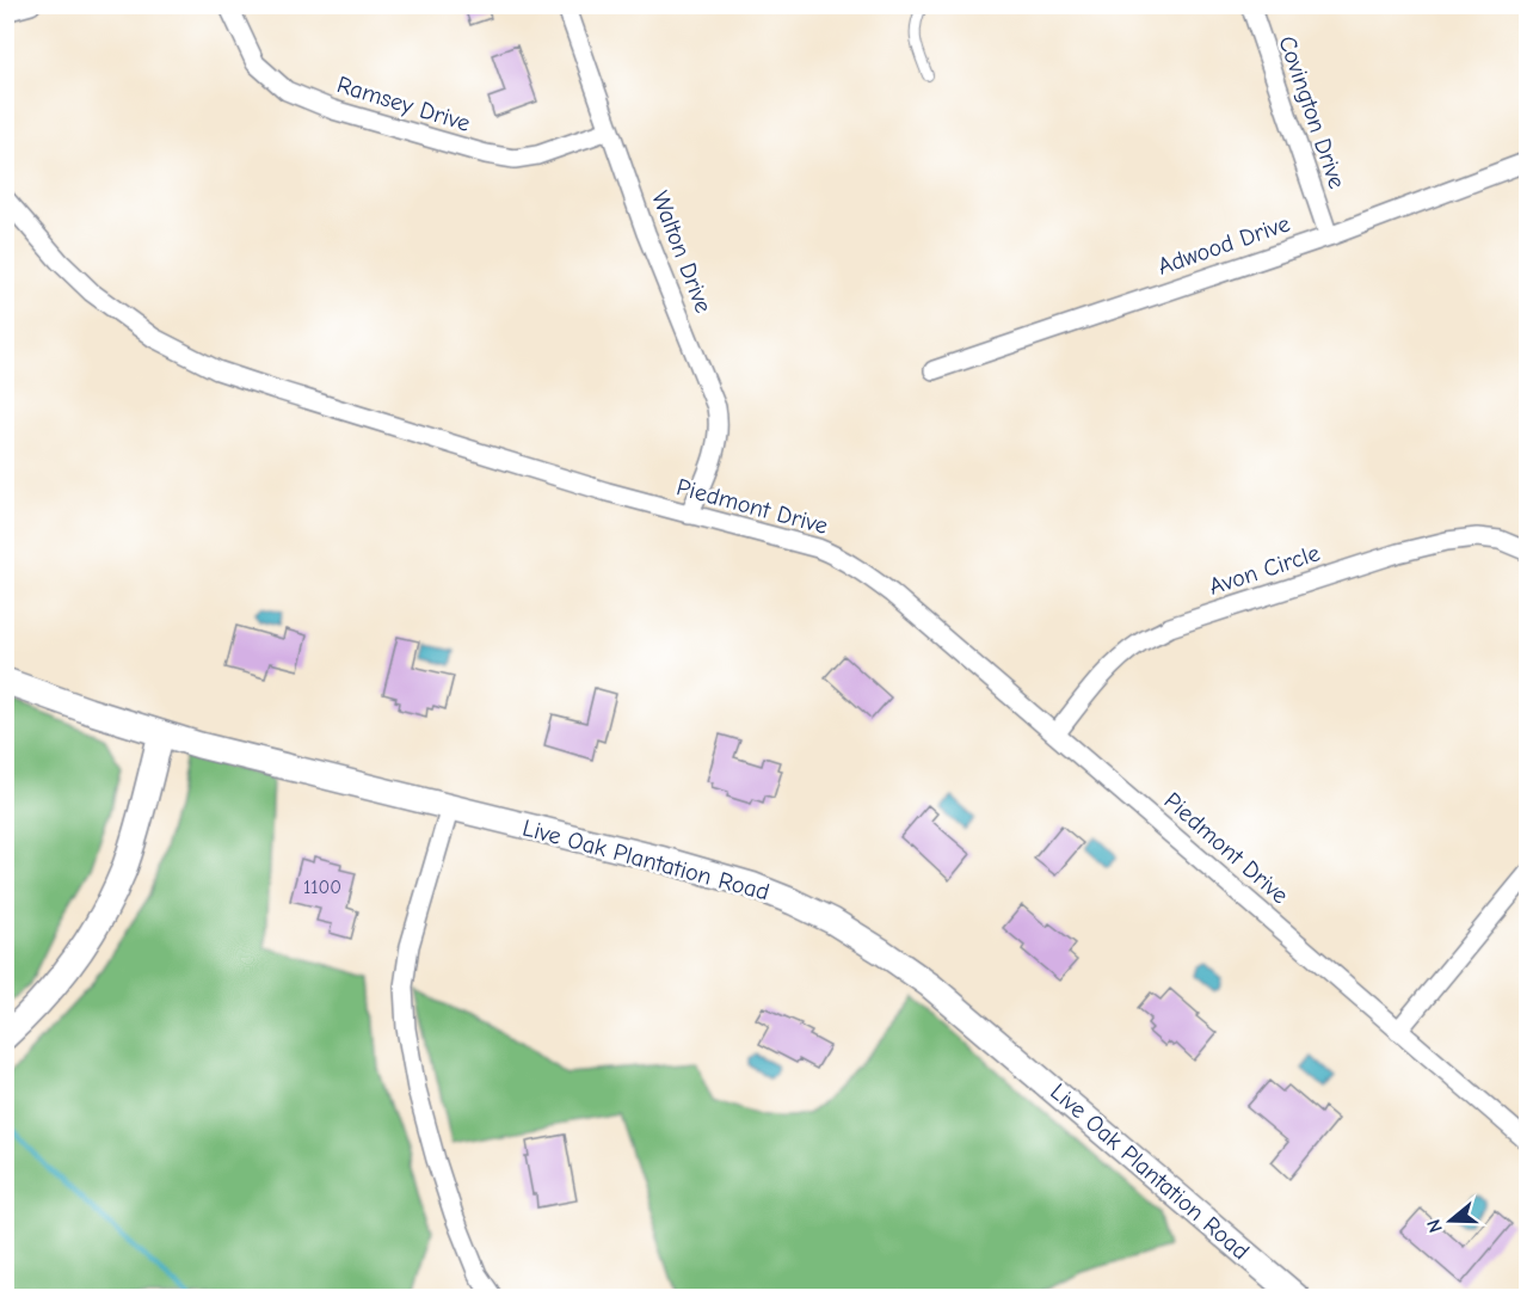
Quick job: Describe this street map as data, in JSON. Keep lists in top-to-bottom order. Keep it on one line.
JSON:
{"streets":{"street":["Ramsey Drive","Covington Drive","Adwood Drive","Walton Drive","Piedmont Drive","Avon Circle","Live Oak Plantation Road"]},"crossings":[["Ramsey Drive","Walton Drive"],["Covington Drive","Adwood Drive"],["Walton Drive","Piedmont Drive"],["Piedmont Drive","Avon Circle"]],"house_numbers":["1100"],"north":"left"}
